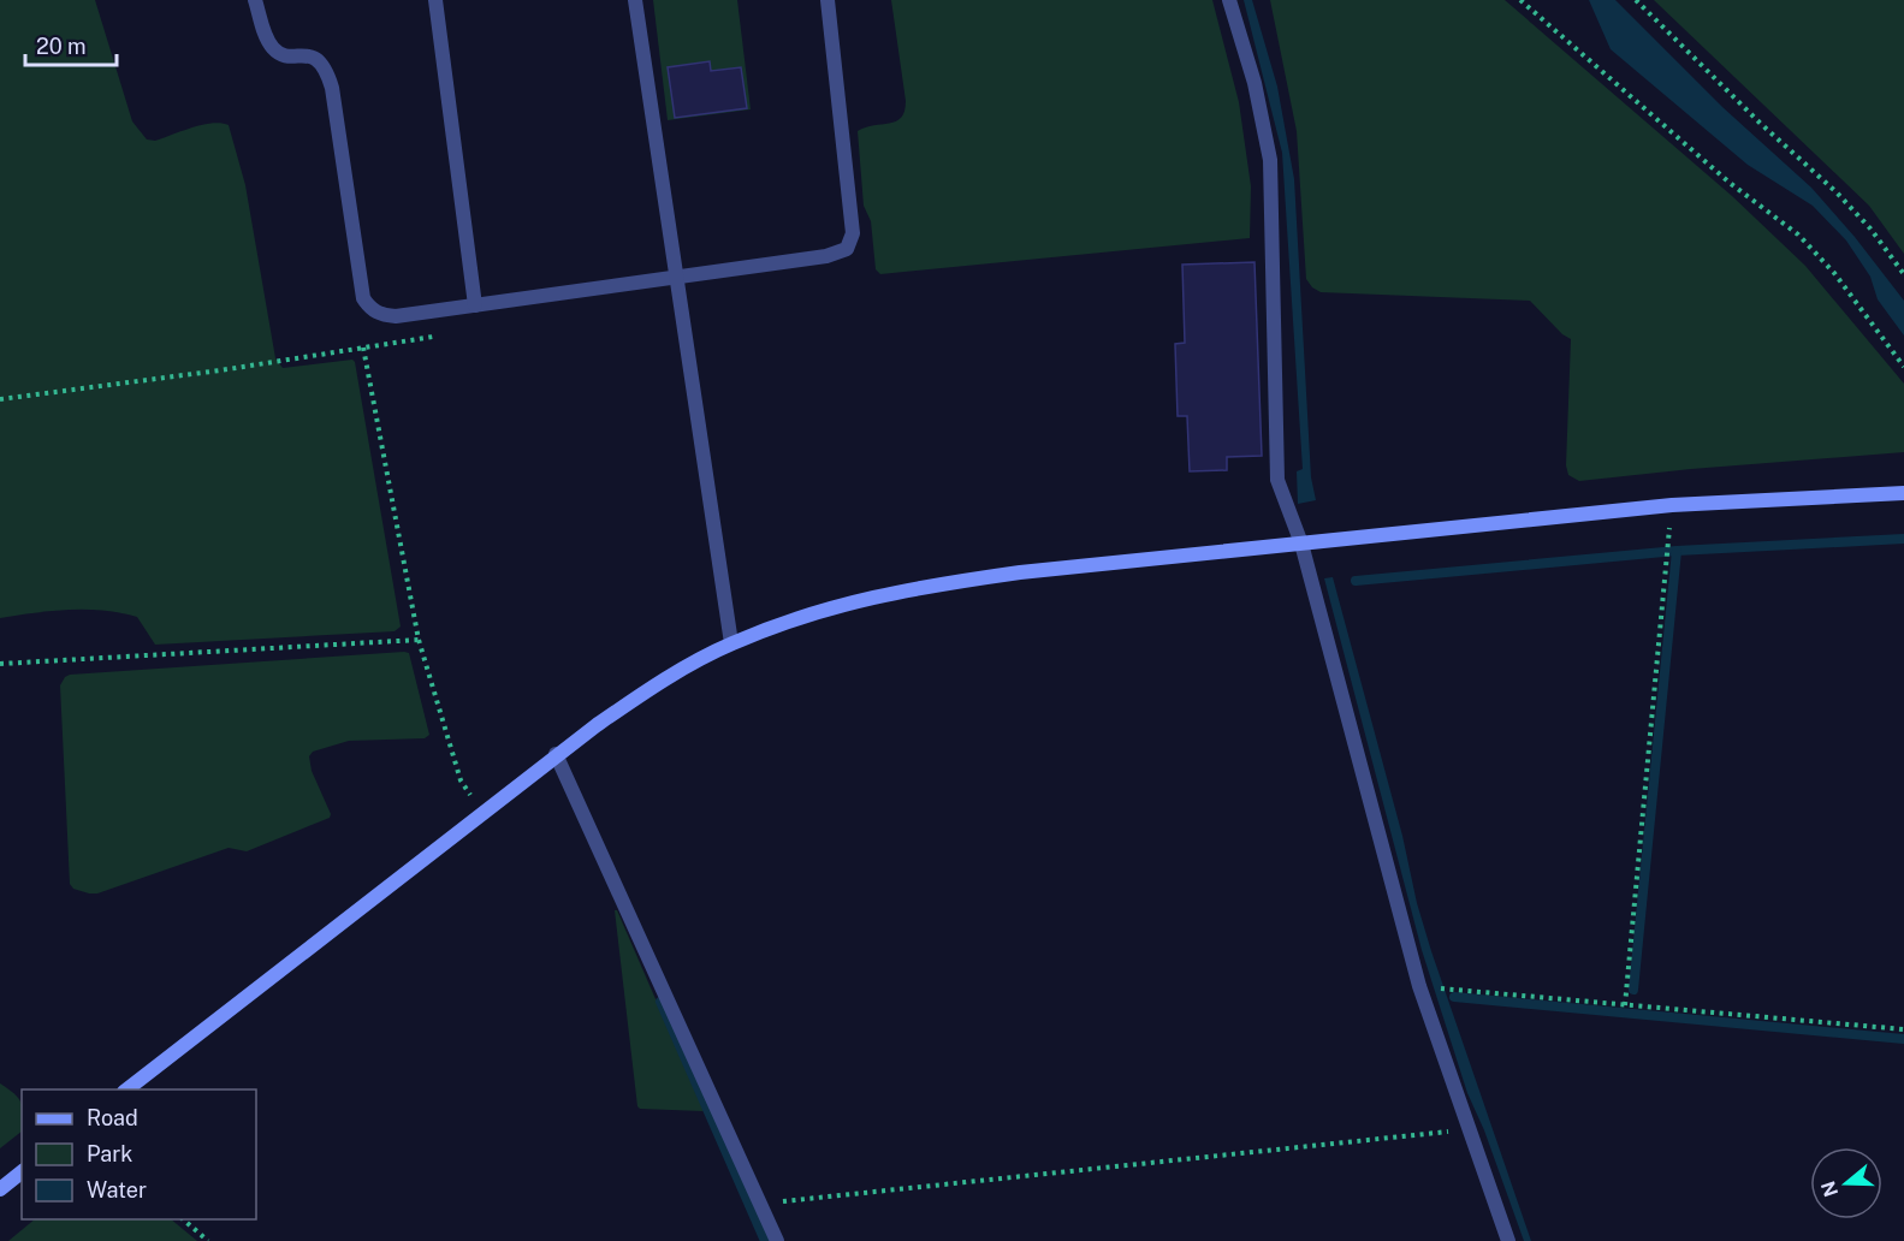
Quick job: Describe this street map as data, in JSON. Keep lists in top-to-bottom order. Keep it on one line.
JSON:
{"legend":["Road","Park","Water"],"scale_bar":"20 m","north":"left"}
